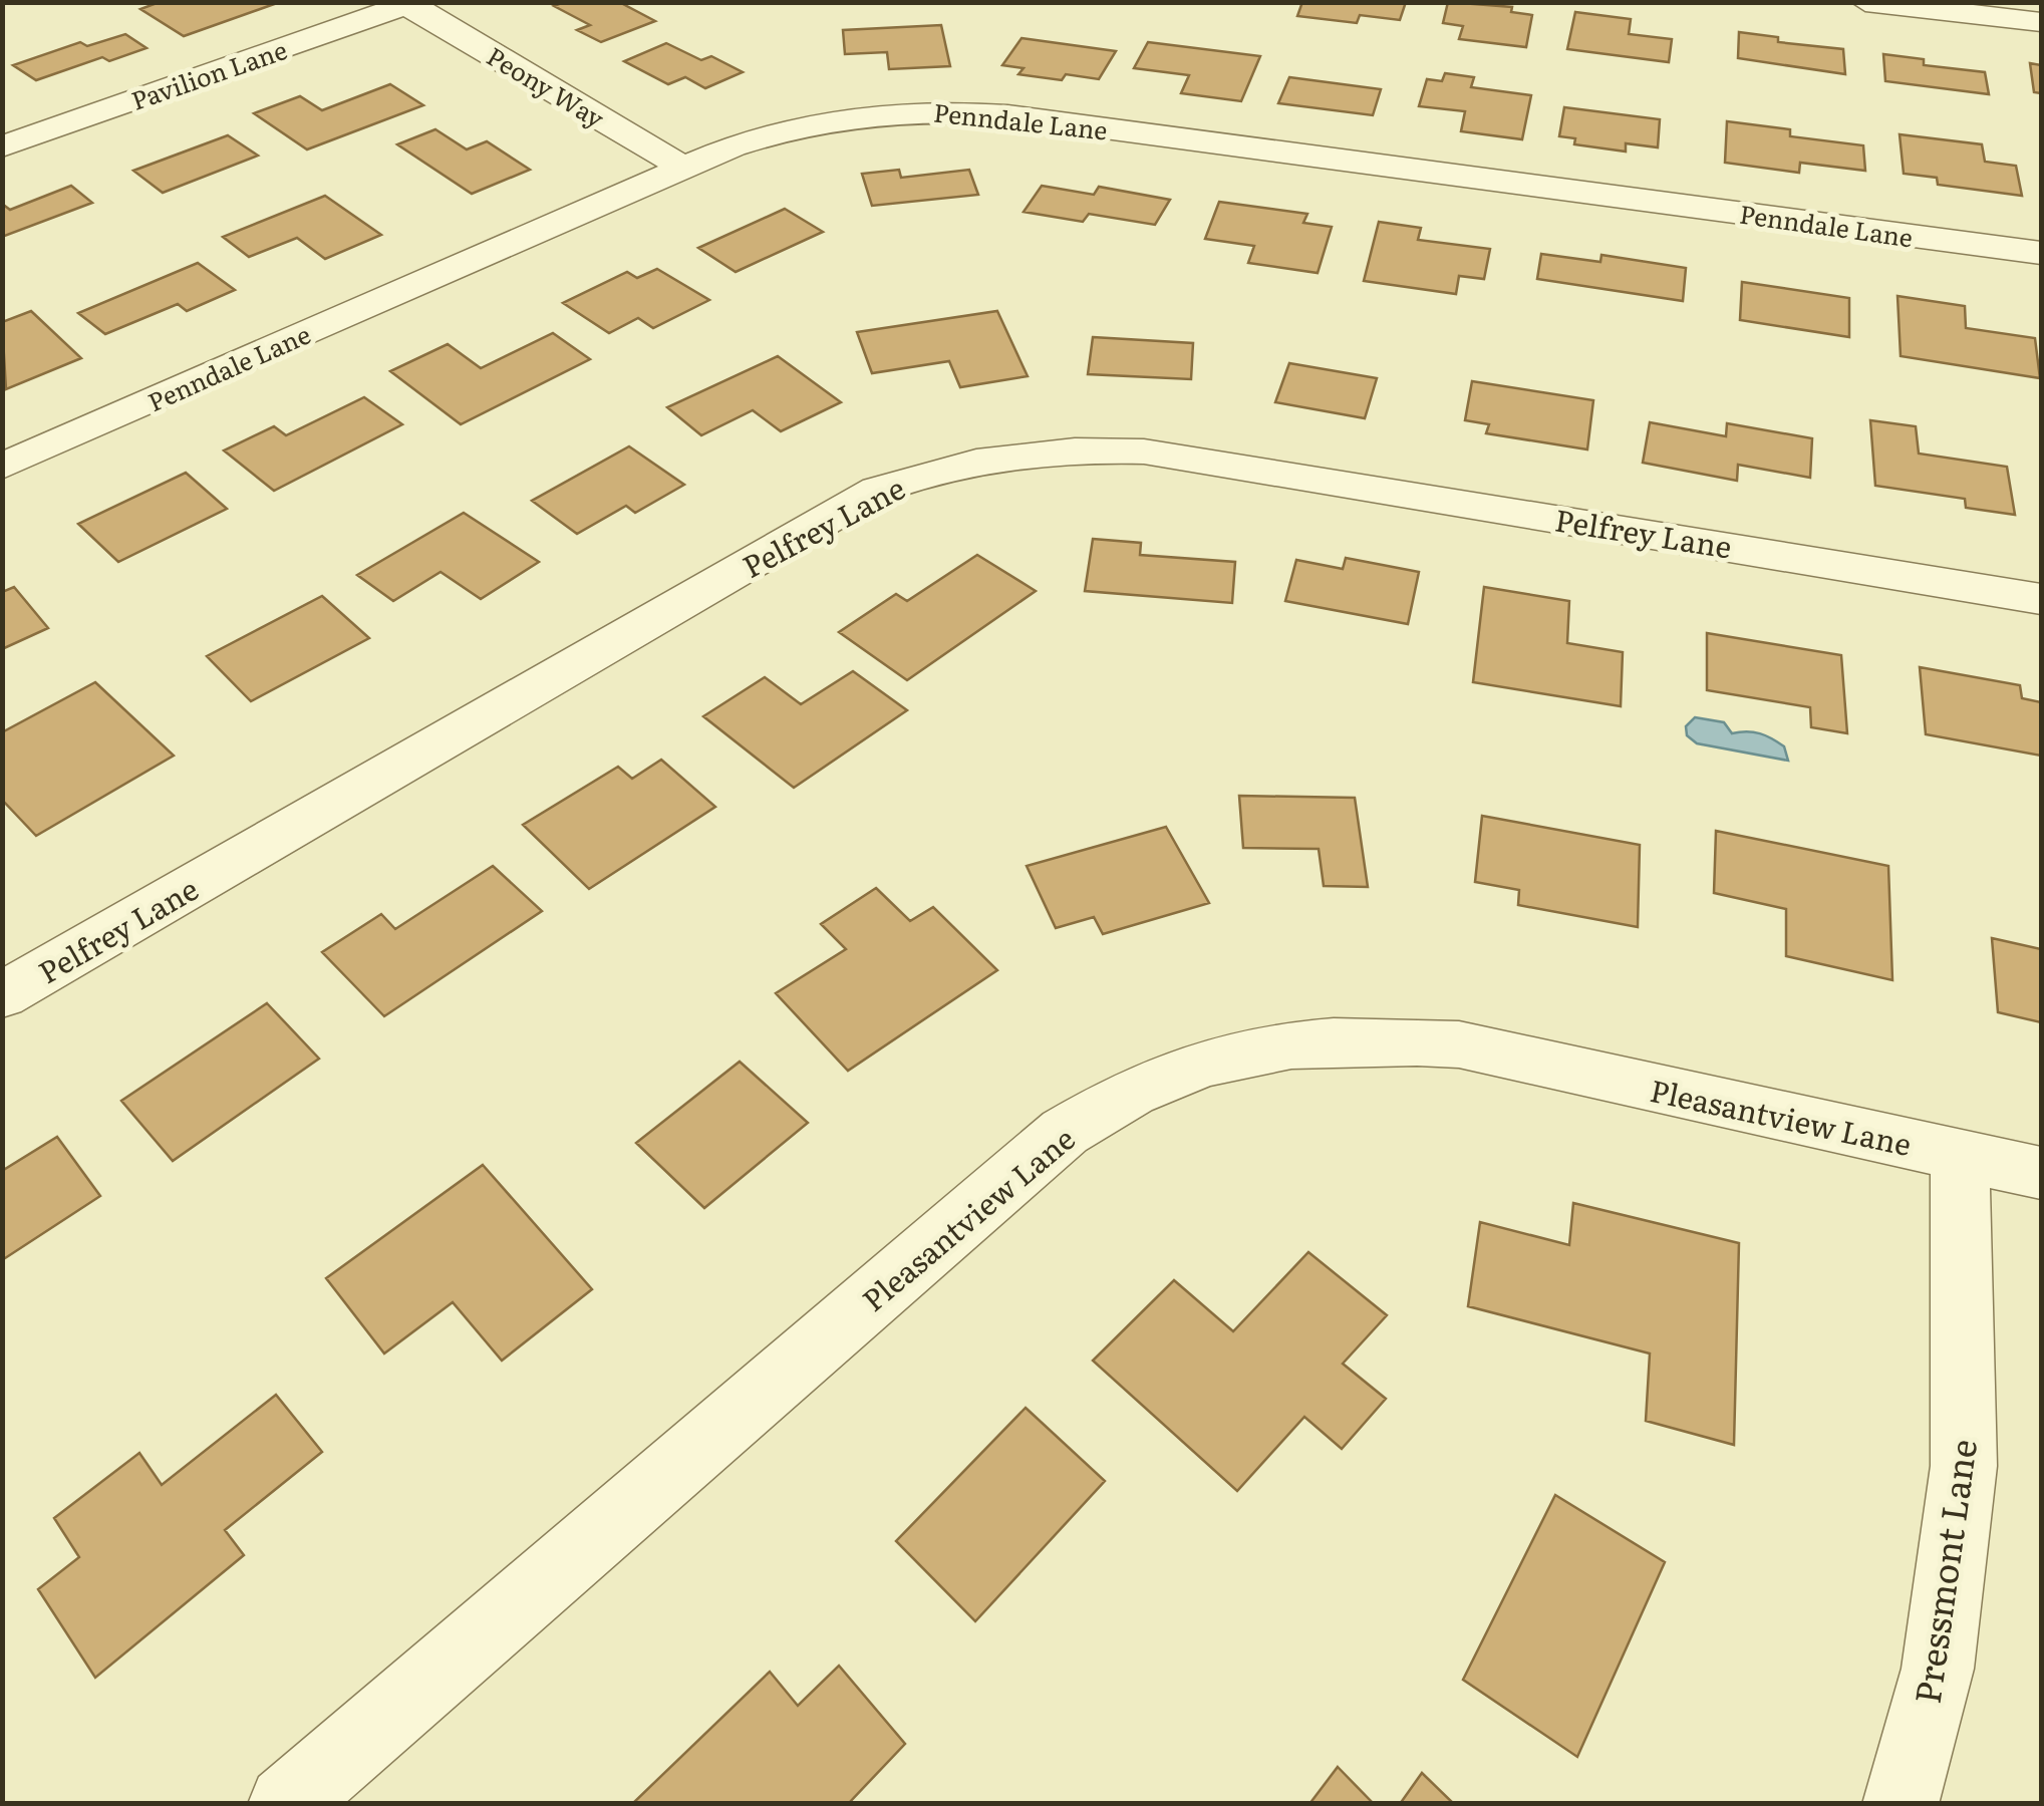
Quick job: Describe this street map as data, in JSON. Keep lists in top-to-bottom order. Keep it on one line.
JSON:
{"streets":{"street":["Pavilion Lane","Peony Way","Penndale Lane","Pelfrey Lane","Pleasantview Lane","Pressmont Lane"]},"crossings":[["Pavilion Lane","Peony Way"],["Peony Way","Penndale Lane"],["Pleasantview Lane","Pressmont Lane"]]}
